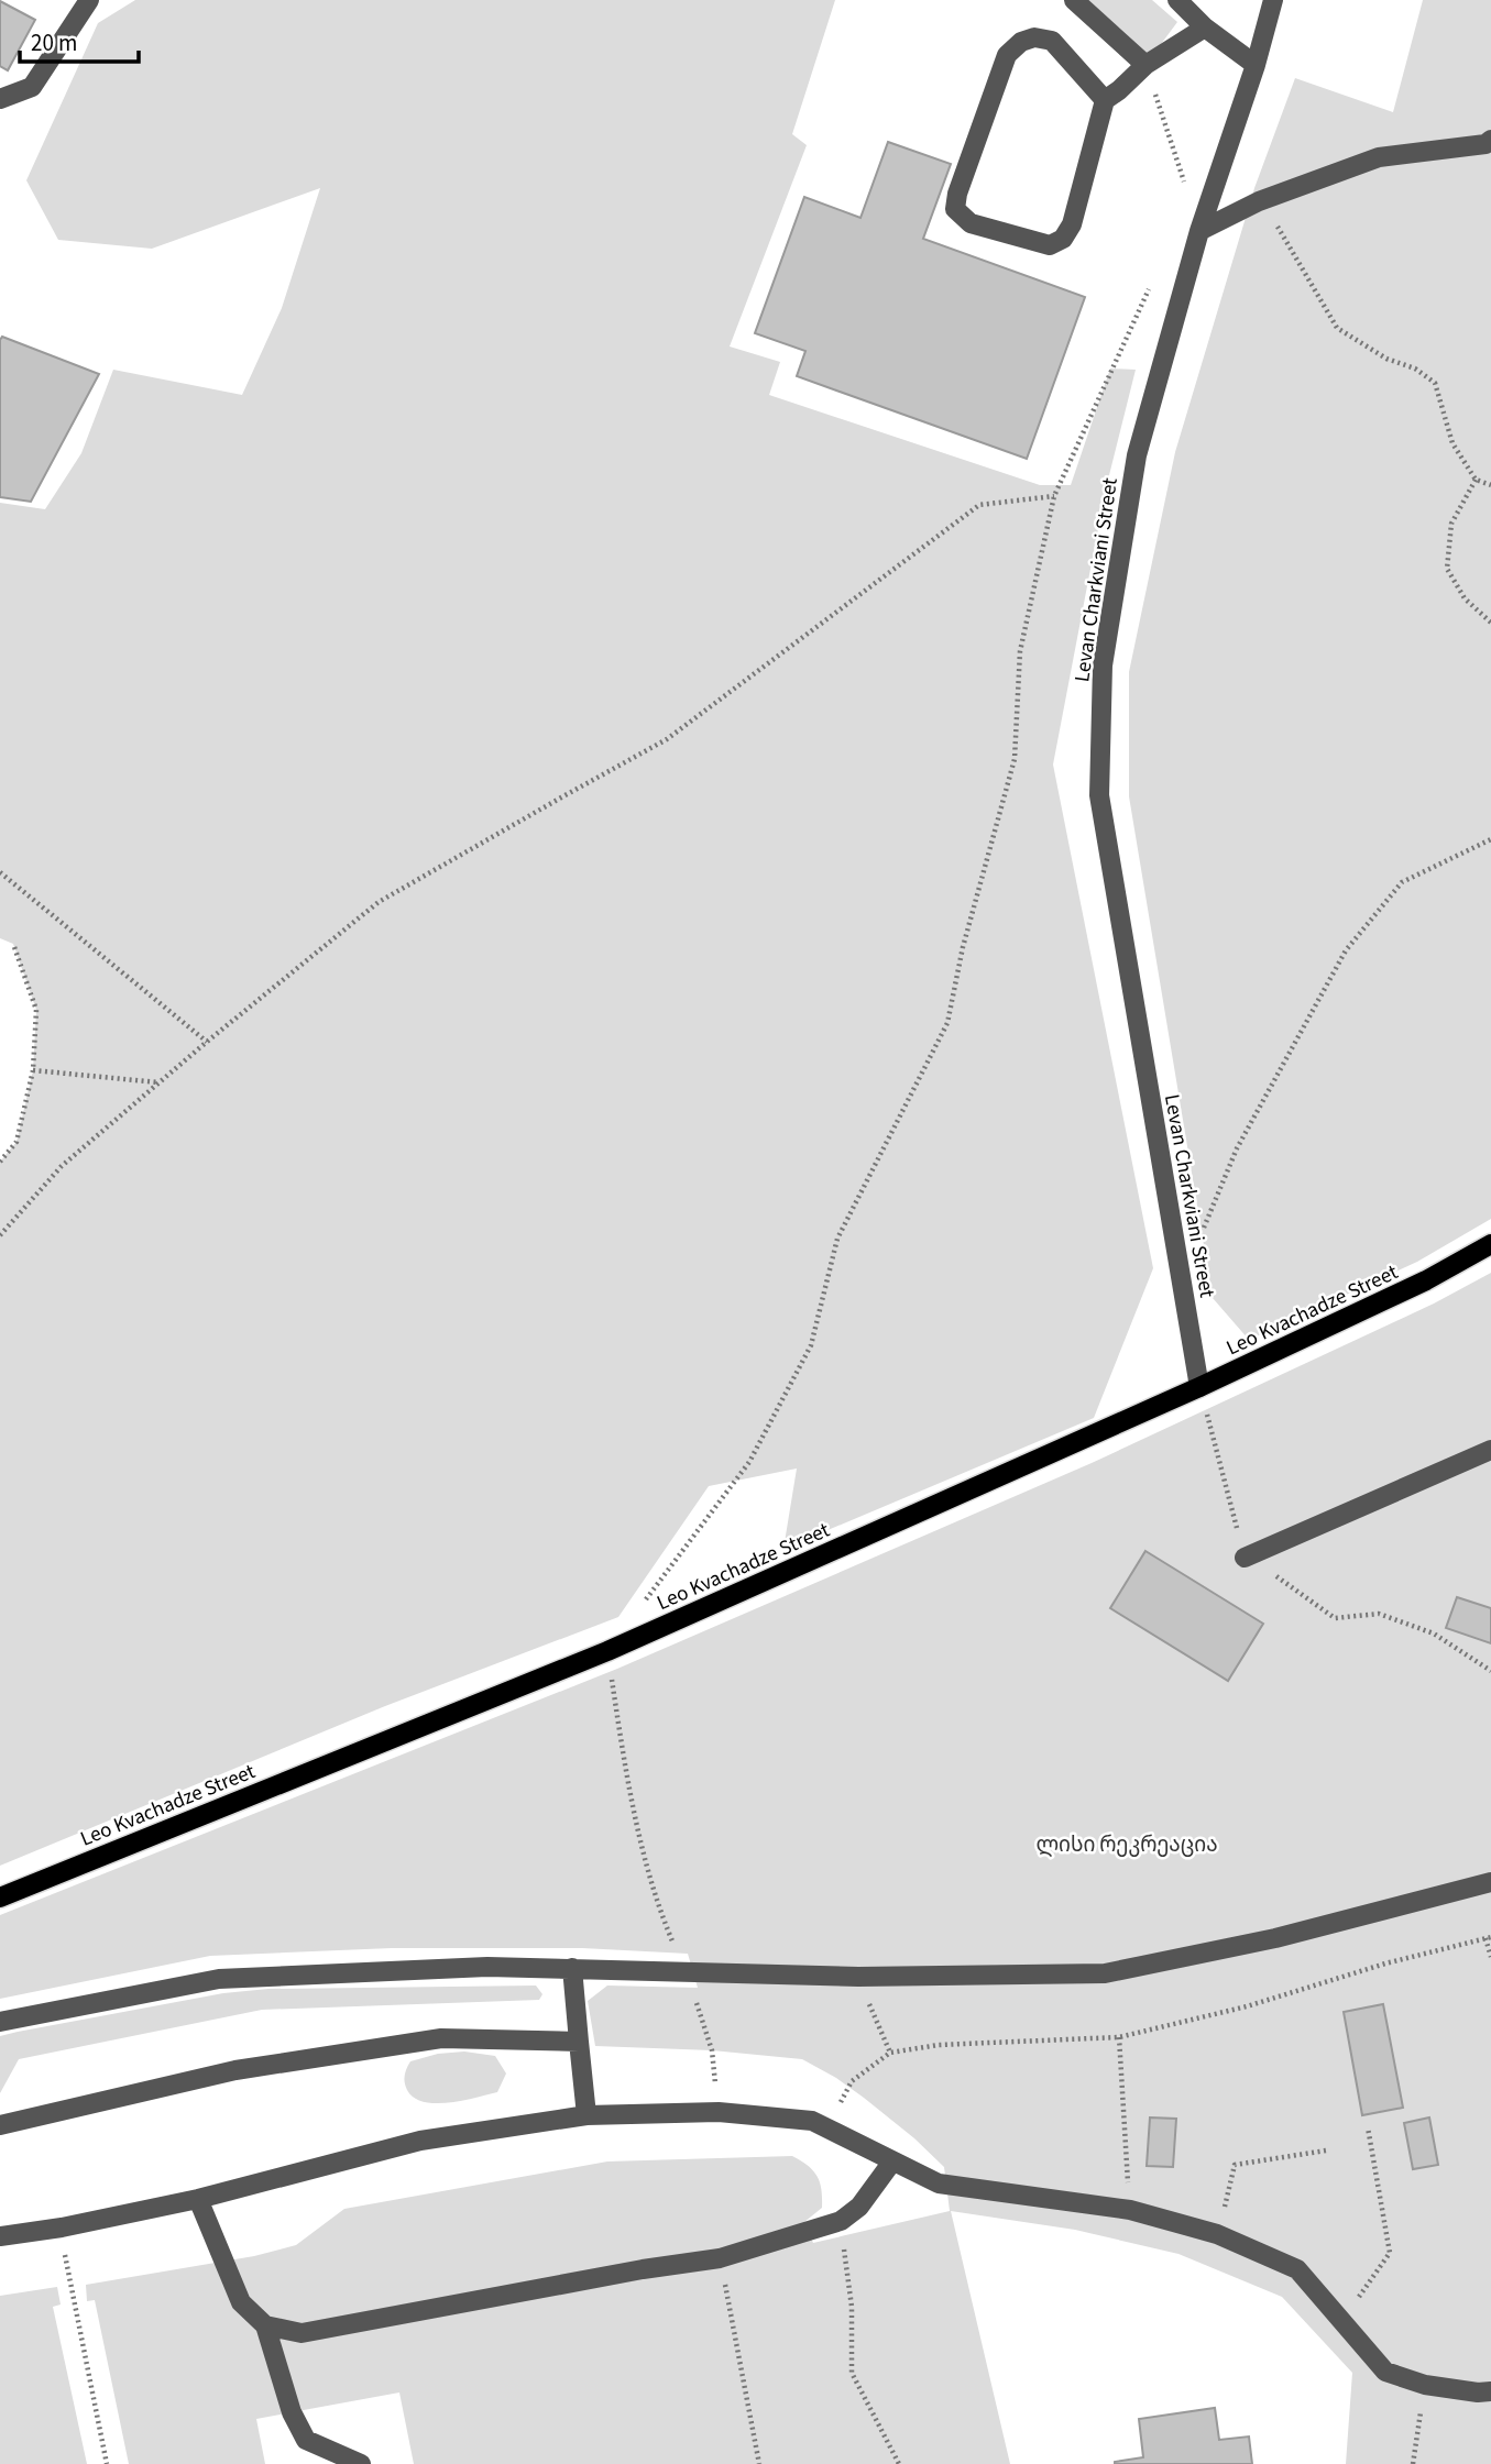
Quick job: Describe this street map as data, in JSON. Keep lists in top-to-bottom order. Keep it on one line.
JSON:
{"streets":{"main road":["Leo Kvachadze Street"],"street":["Levan Charkviani Street"]},"crossings":[["Levan Charkviani Street","Leo Kvachadze Street"]],"parks":["ლისი რეკრეაცია"],"scale_bar":"20 m"}
